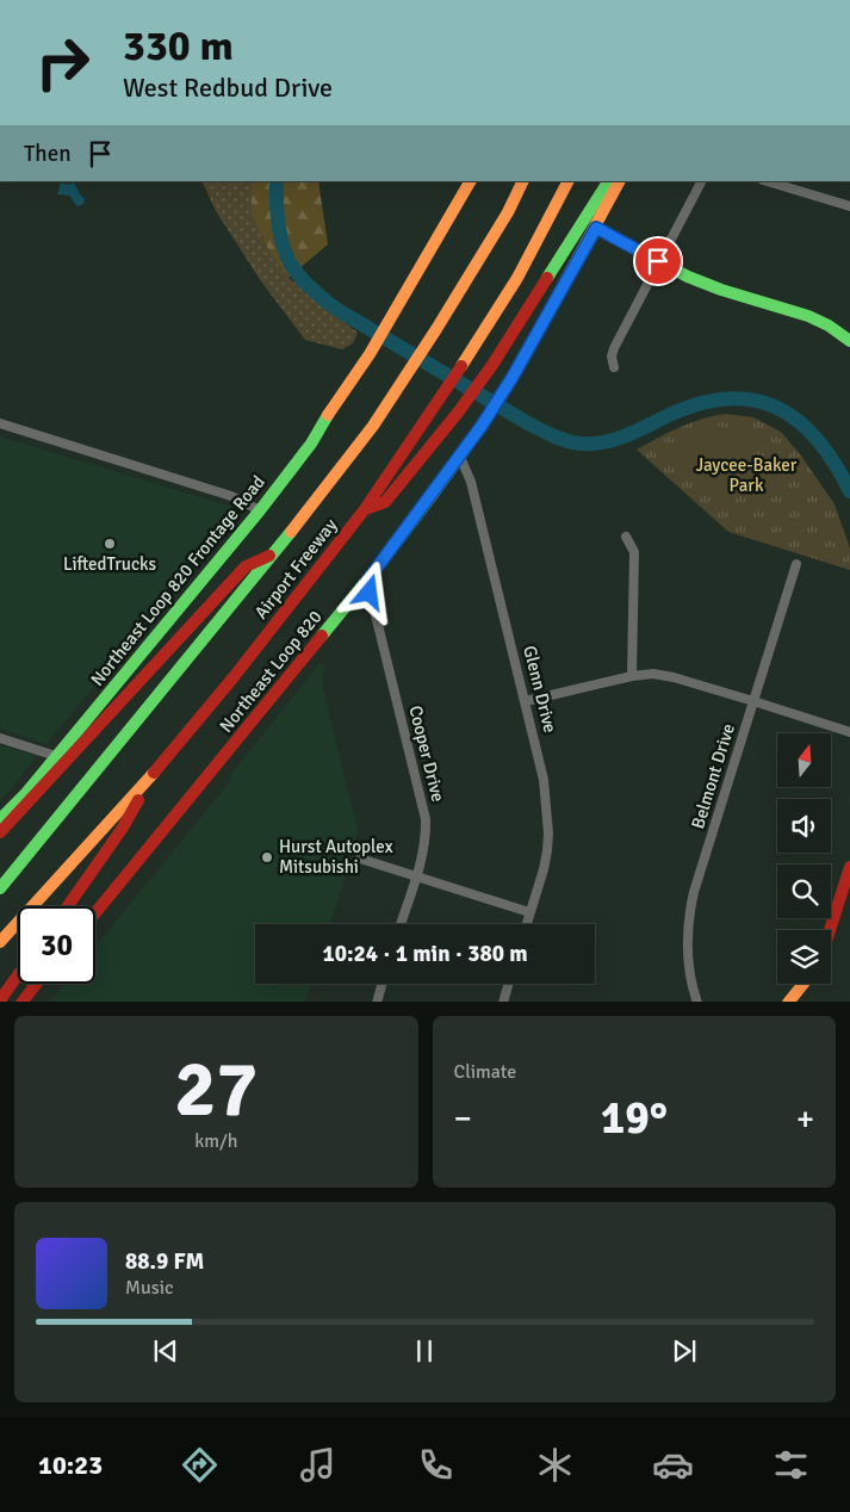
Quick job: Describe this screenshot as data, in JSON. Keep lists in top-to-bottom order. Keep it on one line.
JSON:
{"streets":{"main road":["Airport Freeway","Northeast Loop 820 Frontage Road","Northeast Loop 820"],"street":["Glenn Drive","Cooper Drive","Belmont Drive"]},"crossings":[["Northeast Loop 820","Glenn Drive"],["Northeast Loop 820","Cooper Drive"]],"parks":["Jaycee-Baker Park"],"places":["LiftedTrucks","Hurst Autoplex Mitsubishi"],"north":"top","page":{"turn":["330 m","West Redbud Drive"],"then":"Then","limit":"30","trip":"10:24 · 1 min · 380 m","tile":[["27","km/h"],"Climate"],"heat":["−","19°","+"],"song":["88.9 FM","Music"],"tabs":"10:23"}}
